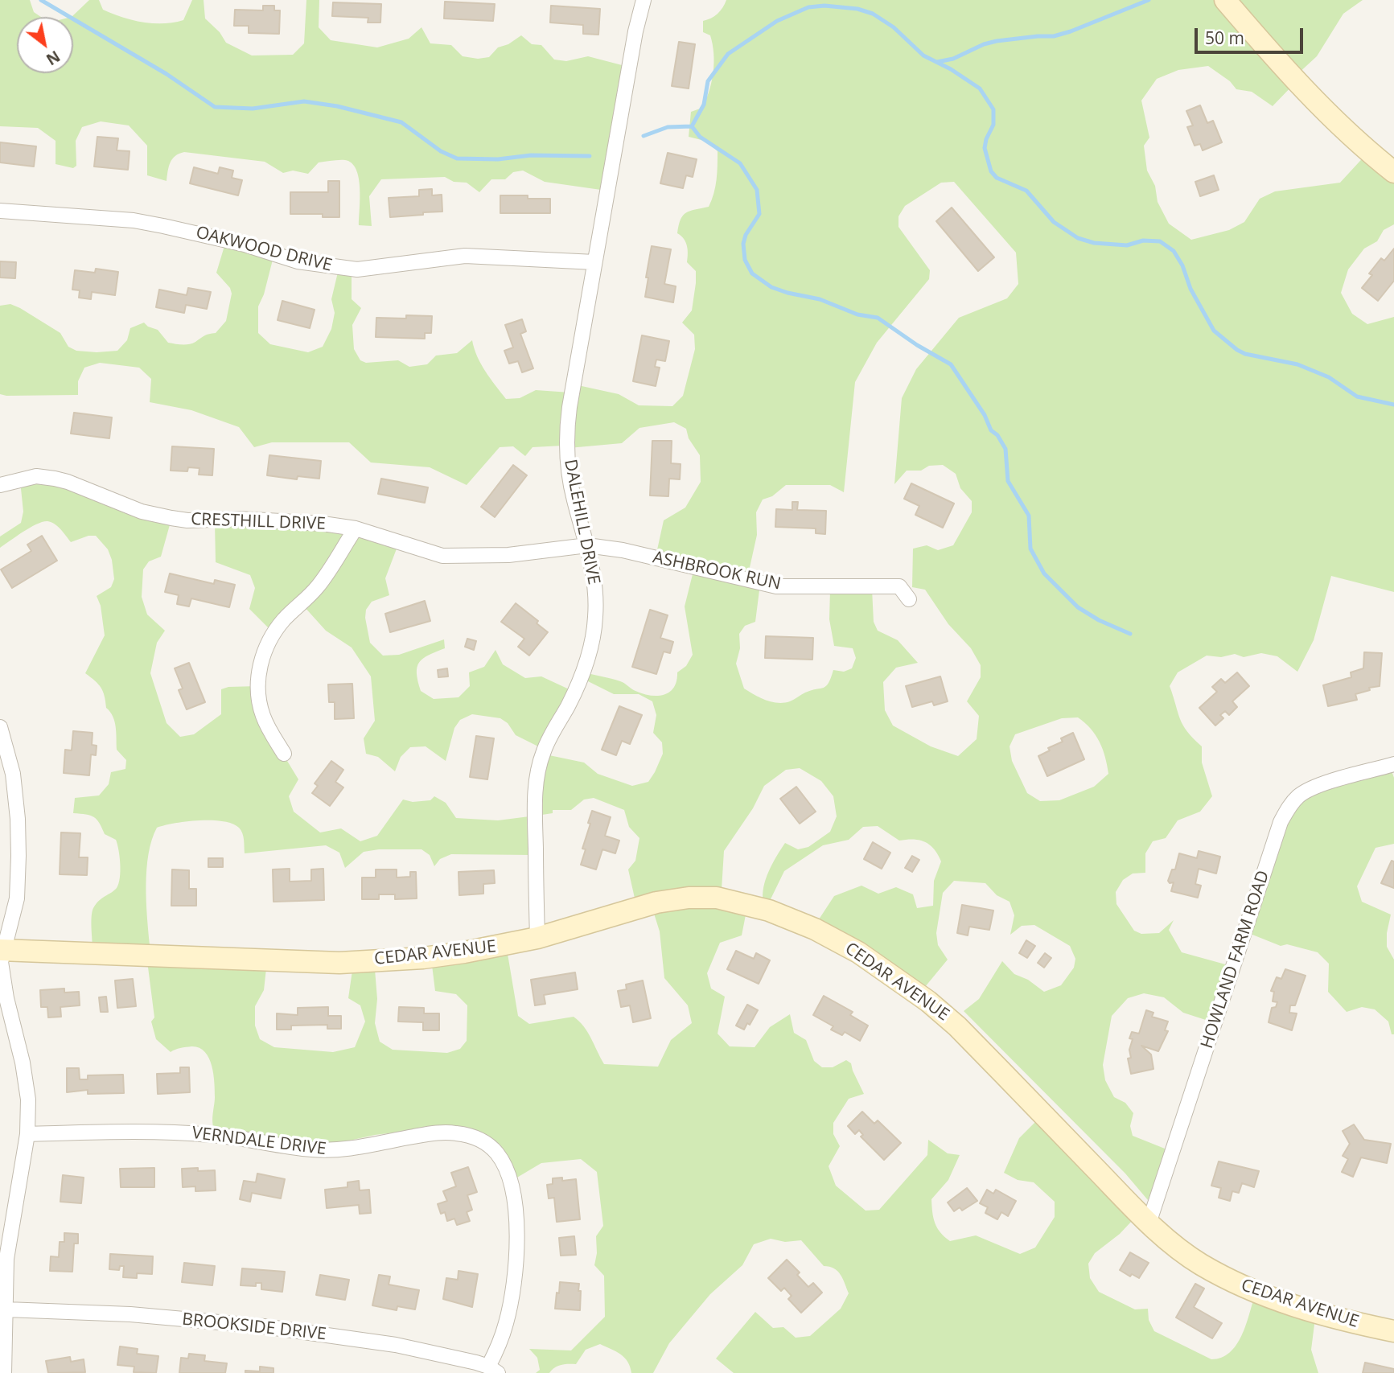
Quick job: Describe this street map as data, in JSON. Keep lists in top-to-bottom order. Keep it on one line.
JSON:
{"streets":{"street":["OAKWOOD DRIVE","CRESTHILL DRIVE","DALEHILL DRIVE","ASHBROOK RUN","CEDAR AVENUE","HOWLAND FARM ROAD","VERNDALE DRIVE","BROOKSIDE DRIVE"]},"crossings":[["OAKWOOD DRIVE","DALEHILL DRIVE"],["CRESTHILL DRIVE","DALEHILL DRIVE"],["CRESTHILL DRIVE","ASHBROOK RUN"],["DALEHILL DRIVE","ASHBROOK RUN"],["DALEHILL DRIVE","CEDAR AVENUE"],["CEDAR AVENUE","HOWLAND FARM ROAD"],["VERNDALE DRIVE","BROOKSIDE DRIVE"]],"scale_bar":"50 m","north":"bottom right"}
